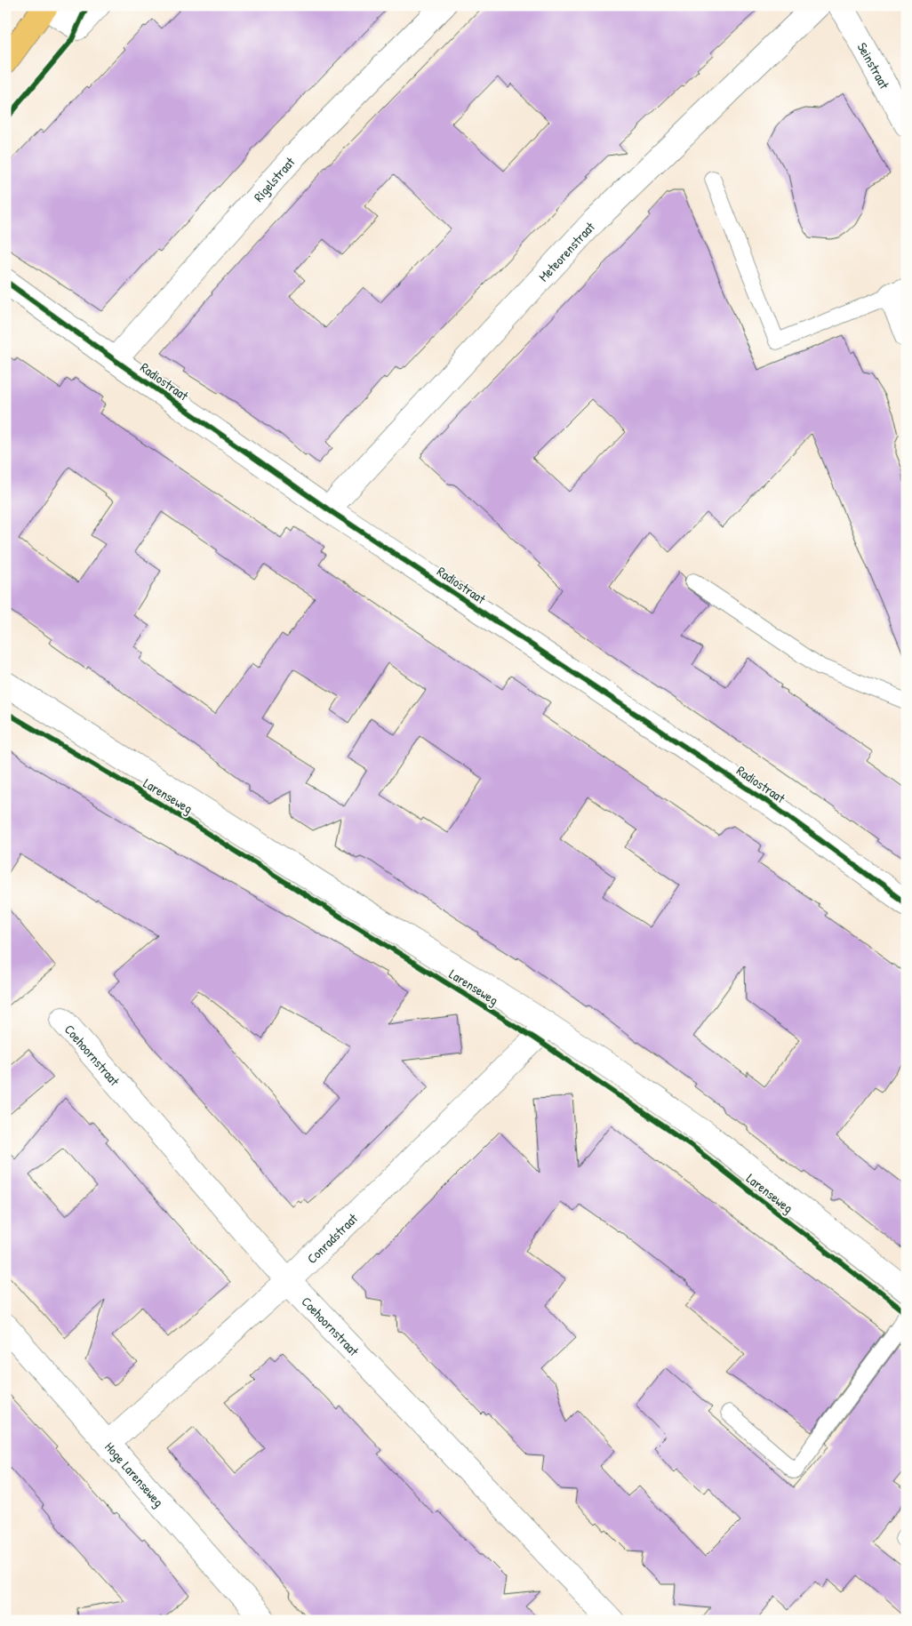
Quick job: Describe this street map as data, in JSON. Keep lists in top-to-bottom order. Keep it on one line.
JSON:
{"streets":{"street":["Seinstraat","Rigelstraat","Meteorenstraat","Radiostraat","Larenseweg","Coehoornstraat","Conradstraat","Hoge Larenseweg"]},"crossings":[["Rigelstraat","Radiostraat"],["Meteorenstraat","Radiostraat"],["Larenseweg","Conradstraat"],["Coehoornstraat","Conradstraat"],["Conradstraat","Hoge Larenseweg"]]}
